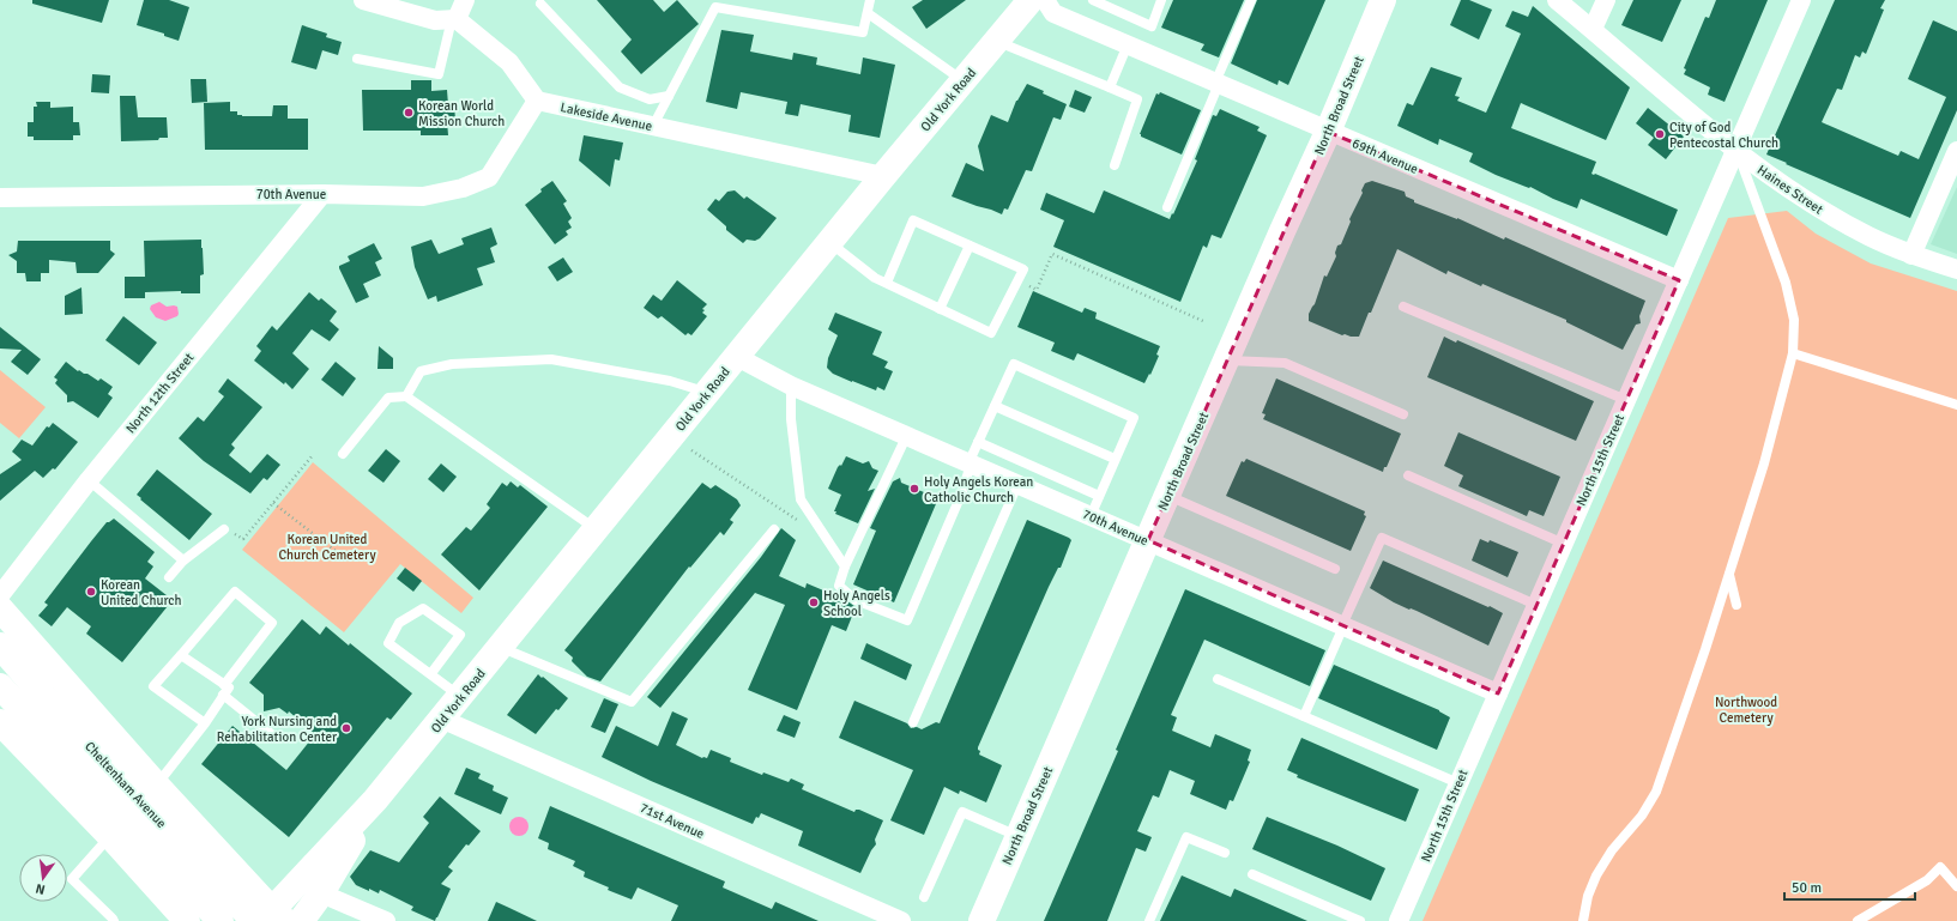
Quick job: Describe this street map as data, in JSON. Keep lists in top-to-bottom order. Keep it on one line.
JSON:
{"streets":{"main road":["Old York Road","North Broad Street","Cheltenham Avenue"],"street":["Lakeside Avenue","69th Avenue","Haines Street","70th Avenue","North 12th Street","North 15th Street","71st Avenue"]},"crossings":[["Old York Road","Lakeside Avenue"],["Old York Road","70th Avenue"],["Old York Road","Cheltenham Avenue"],["Old York Road","71st Avenue"],["North Broad Street","69th Avenue"],["North Broad Street","70th Avenue"],["Lakeside Avenue","70th Avenue"],["69th Avenue","North 15th Street"],["Haines Street","North 15th Street"],["70th Avenue","North 12th Street"],["70th Avenue","North 15th Street"]],"parks":["Korean United Church Cemetery","Northwood Cemetery"],"places":["Korean World Mission Church","City of God Pentecostal Church","Holy Angels Korean Catholic Church","Korean United Church","Holy Angels School","York Nursing and Rehabilitation Center"],"scale_bar":"50 m","north":"bottom"}
